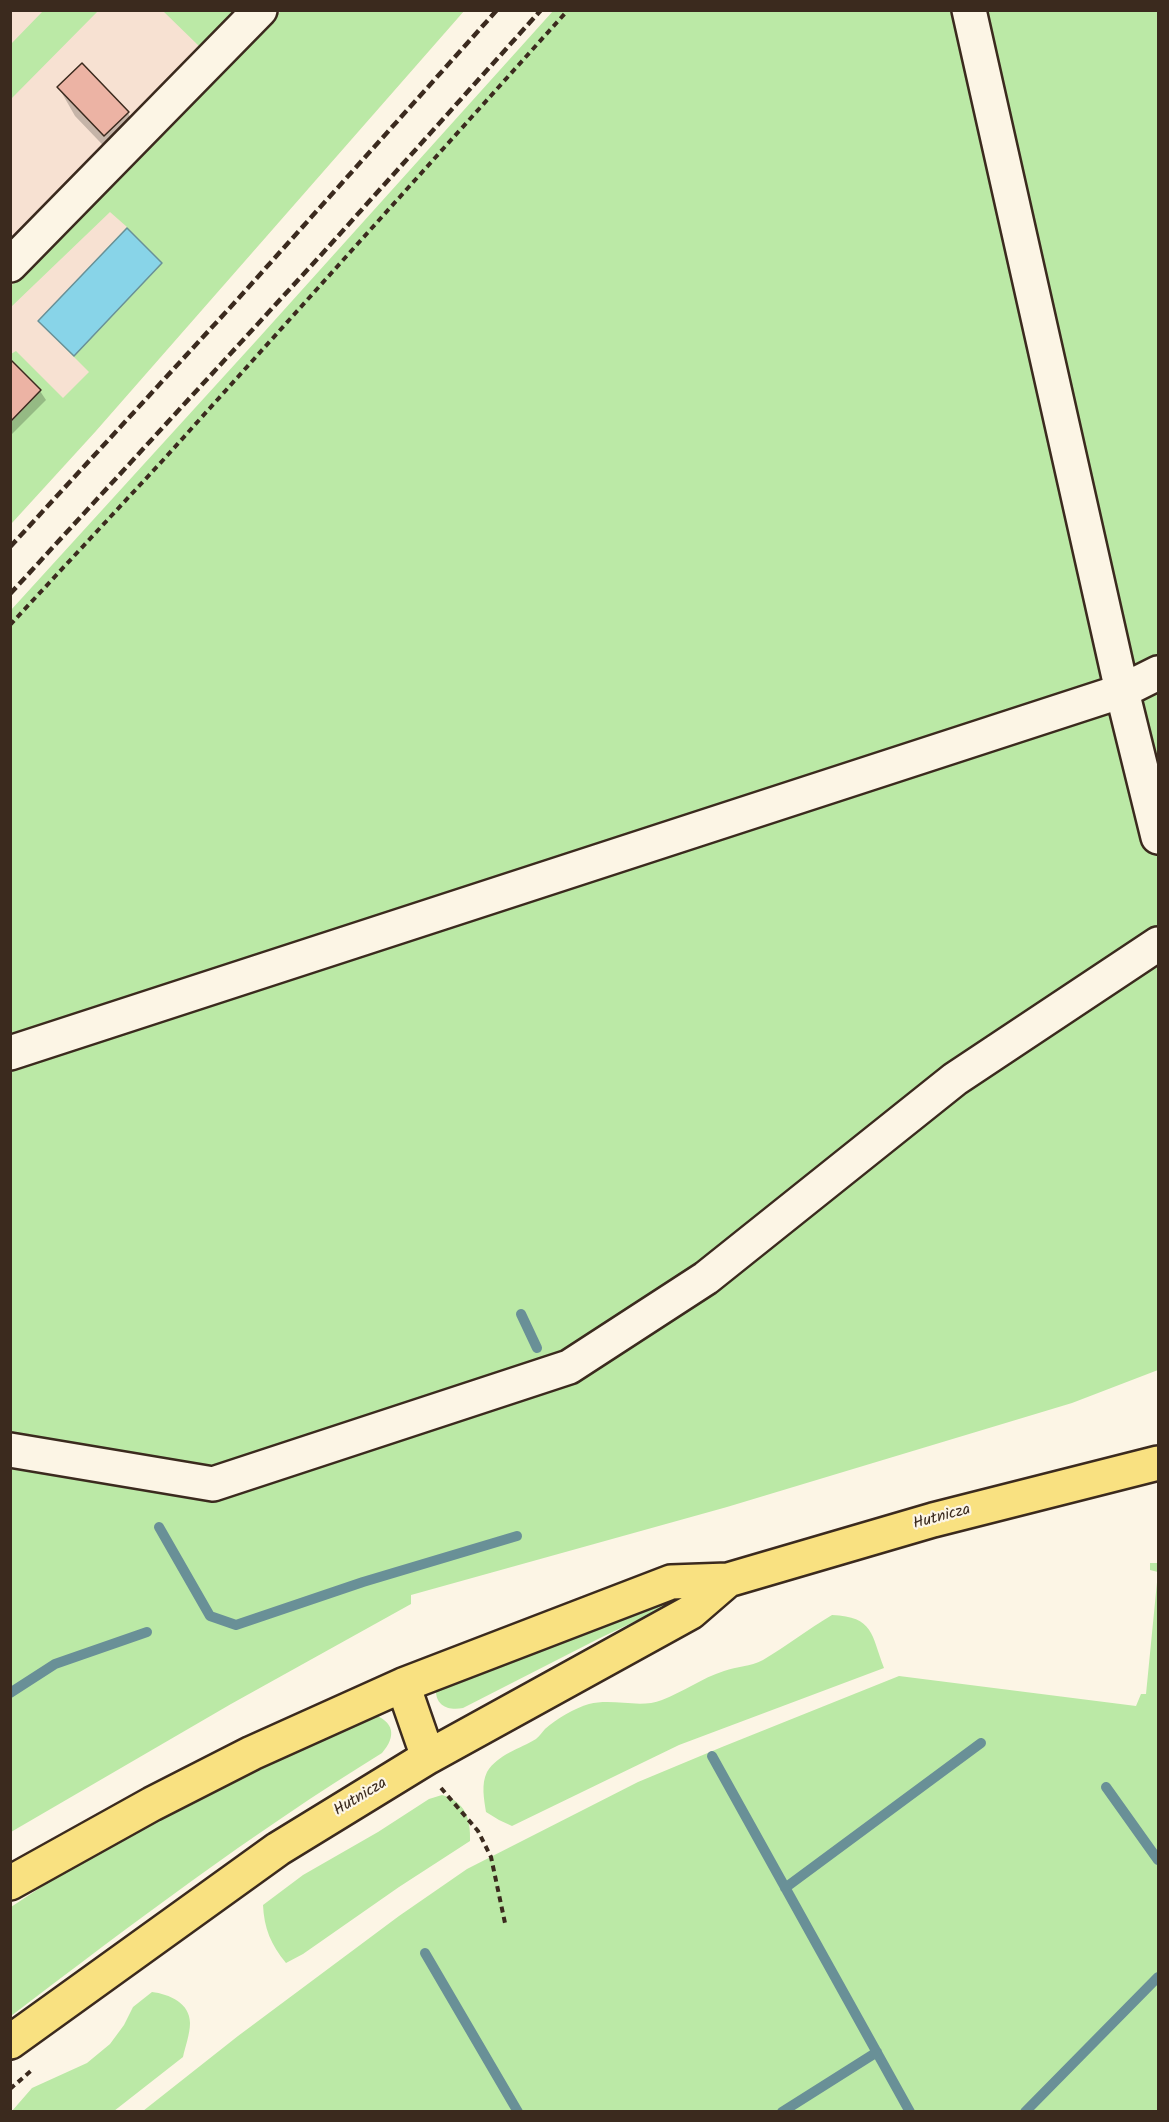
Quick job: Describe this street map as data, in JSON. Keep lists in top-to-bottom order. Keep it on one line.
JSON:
{"streets":{"main road":["Hutnicza"]}}
